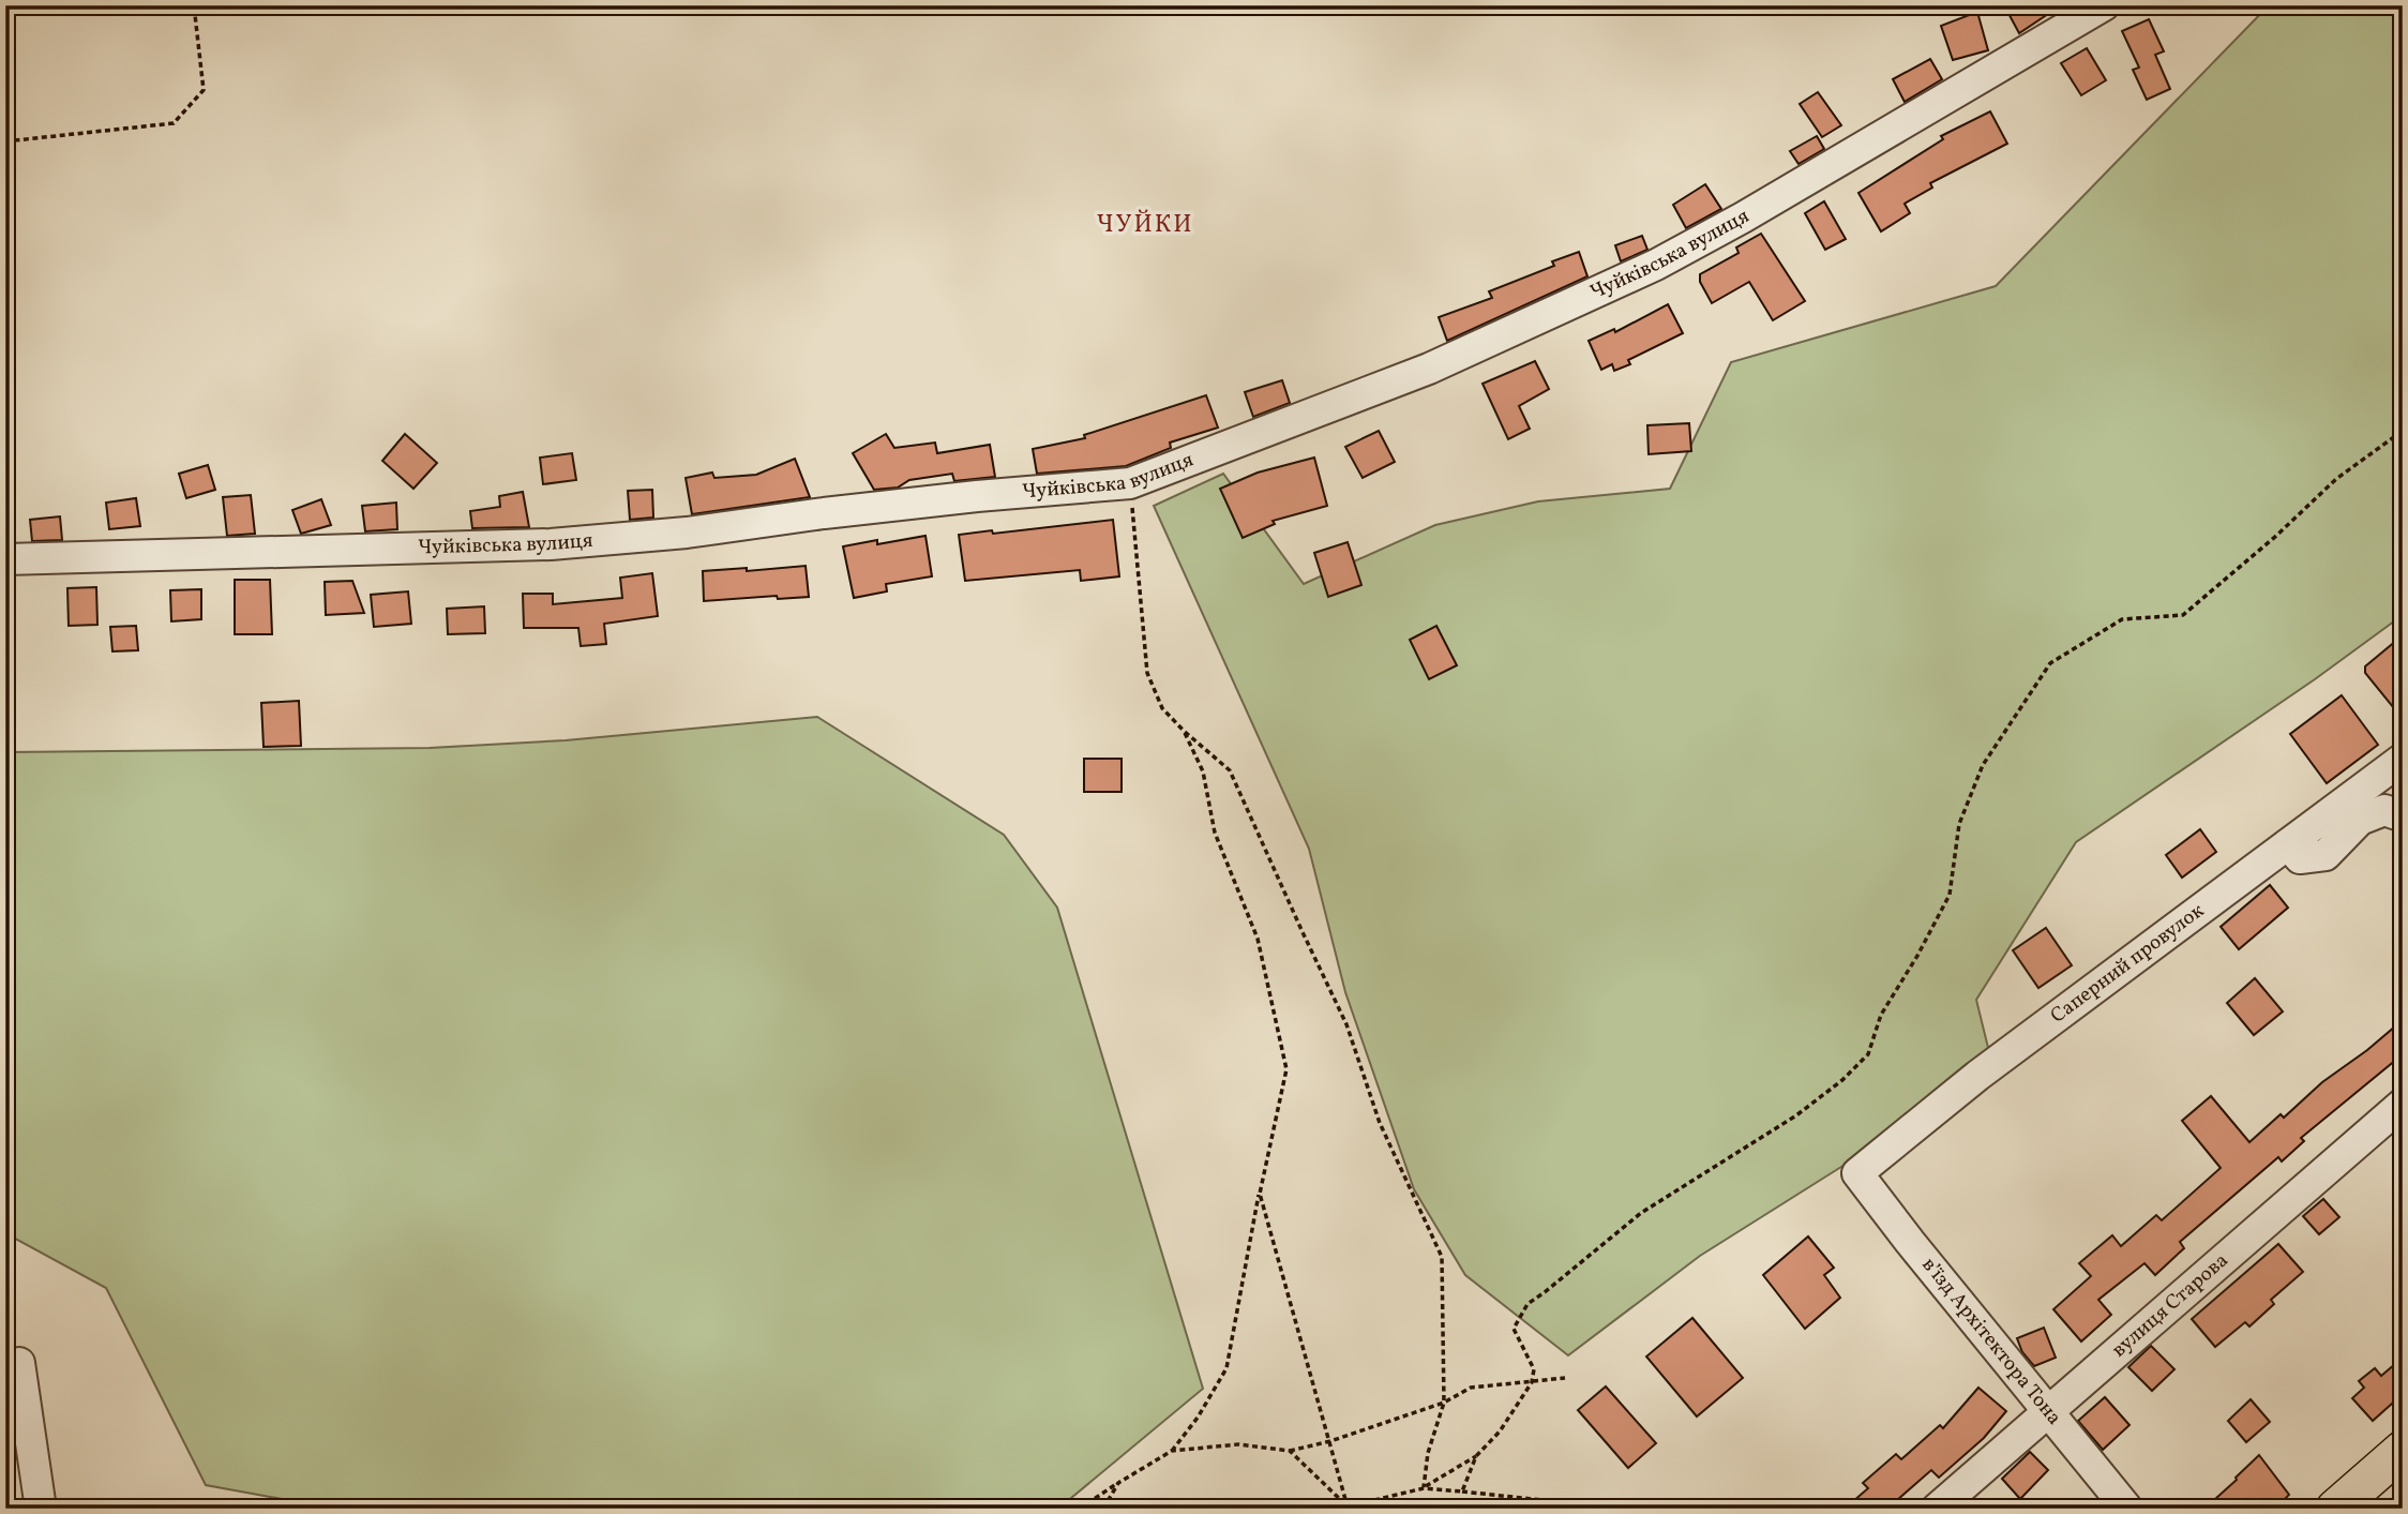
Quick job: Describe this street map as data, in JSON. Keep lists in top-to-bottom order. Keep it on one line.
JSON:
{"streets":{"street":["Чуйківська вулиця","Саперний провулок","вулиця Старова","в’їзд Архітектора Тона"]},"crossings":[["Саперний провулок","в’їзд Архітектора Тона"],["вулиця Старова","в’їзд Архітектора Тона"]],"districts":["ЧУЙКИ"]}
